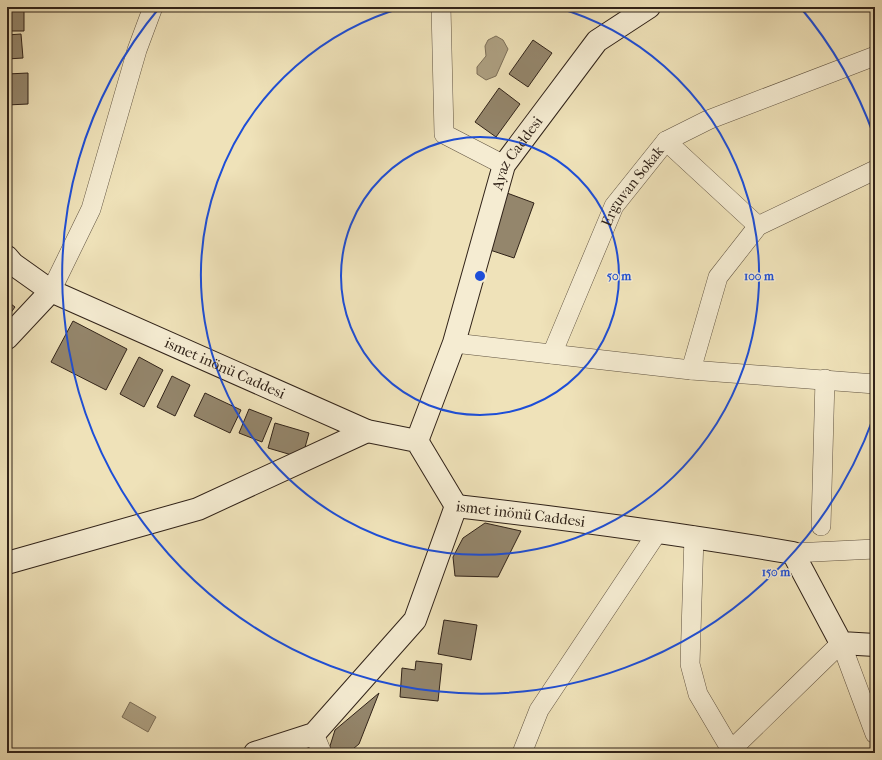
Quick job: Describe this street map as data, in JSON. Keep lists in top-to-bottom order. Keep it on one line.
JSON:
{"streets":{"street":["Ayaz Caddesi","Erguvan Sokak","ismet inönü Caddesi"]},"crossings":[["Ayaz Caddesi","ismet inönü Caddesi"]],"rings":["50 m","100 m","150 m"]}
